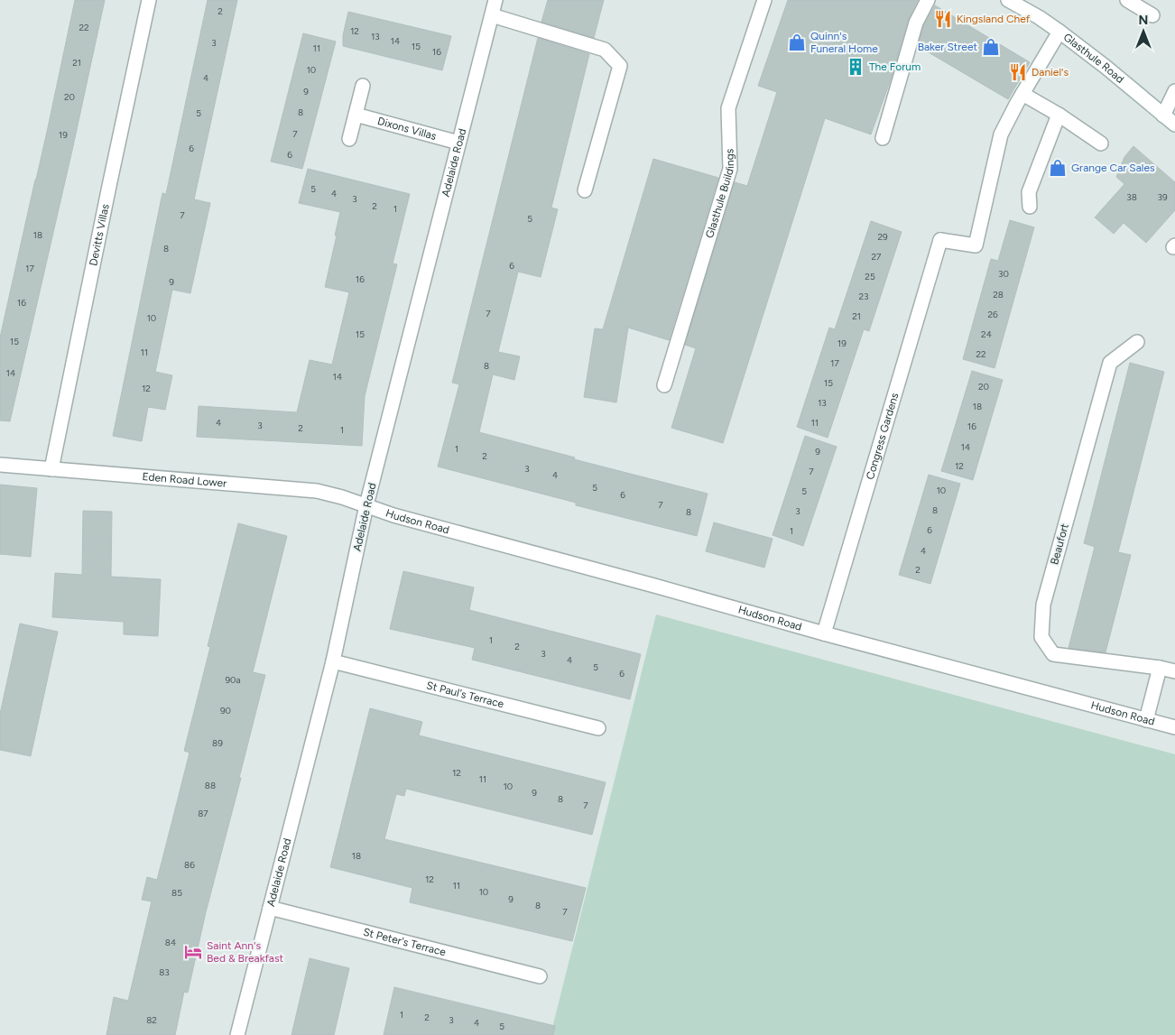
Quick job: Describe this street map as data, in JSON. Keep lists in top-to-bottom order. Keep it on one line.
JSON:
{"streets":{"street":["Glasthule Road","Dixons Villas","Adelaide Road","Glasthule Buildings","Devitts Villas","Congress Gardens","Eden Road Lower","Hudson Road","Beaufort","St Paul's Terrace","St Peter's Terrace"]},"crossings":[["Dixons Villas","Adelaide Road"],["Adelaide Road","Eden Road Lower"],["Adelaide Road","Hudson Road"],["Adelaide Road","St Paul's Terrace"],["Adelaide Road","St Peter's Terrace"],["Devitts Villas","Eden Road Lower"],["Congress Gardens","Hudson Road"],["Eden Road Lower","Hudson Road"]],"places":{"restaurant":["Kingsland Chef","Daniel's"],"shop":["Quinn's Funeral Home","Baker Street","Grange Car Sales"],"building":["The Forum"],"hotel":["Saint Ann's Bed & Breakfast"]},"house_numbers":["2","22","12","13","14","3","15","11","16","21","10","4","9","20","8","5","7","19","6","6","5","4","38","39","3","2","1","7","5","18","29","8","27","6","17","30","25","16","9","28","23","16","7","26","21","10","15","24","15","19","11","22","17","8","14","14","15","20","12","13","18","4","11","3","16","2","1","14","1","9","2","12","3","7","4","5","10","5","6","7","8","3","8","6","1","4","2","1","2","3","4","5","6","90a","90","89","12","11","88","10","9","8","7","87","18","86","12","11","10","85","9","8","7","84","83","1","2","82","3","4","5"],"north":"top"}
